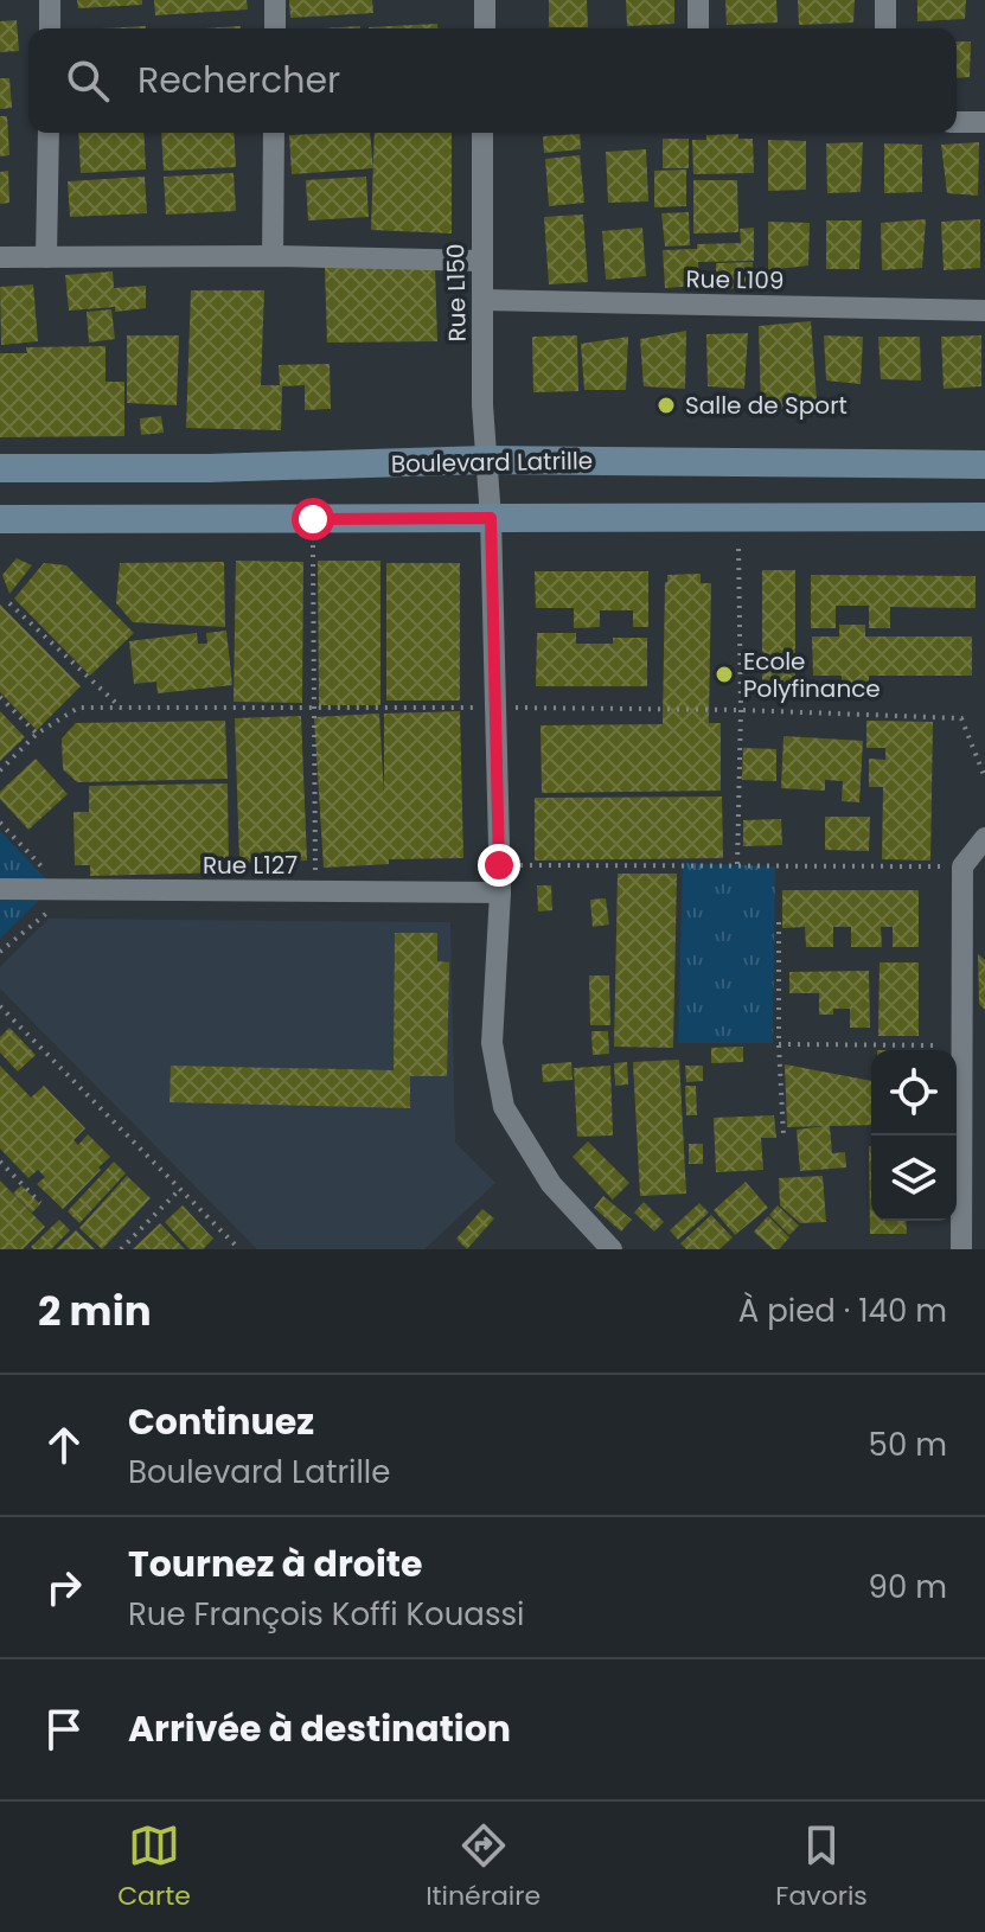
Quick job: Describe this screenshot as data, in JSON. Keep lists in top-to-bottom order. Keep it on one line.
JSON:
{"streets":{"main road":["Boulevard Latrille"],"street":["Rue L109","Rue L150","Rue L127"]},"crossings":[["Rue L109","Rue L150"],["Rue L150","Boulevard Latrille"],["Rue L150","Rue L127"]],"places":["Salle de Sport","Ecole Polyfinance"],"page":{"search":"Rechercher","heading":["2 min","À pied · 140 m"],"list":[["Continuez","Boulevard Latrille","50 m"],["Tournez à droite","Rue François Koffi Kouassi","90 m"],"Arrivée à destination"],"nav":["Carte","Itinéraire","Favoris"]}}
